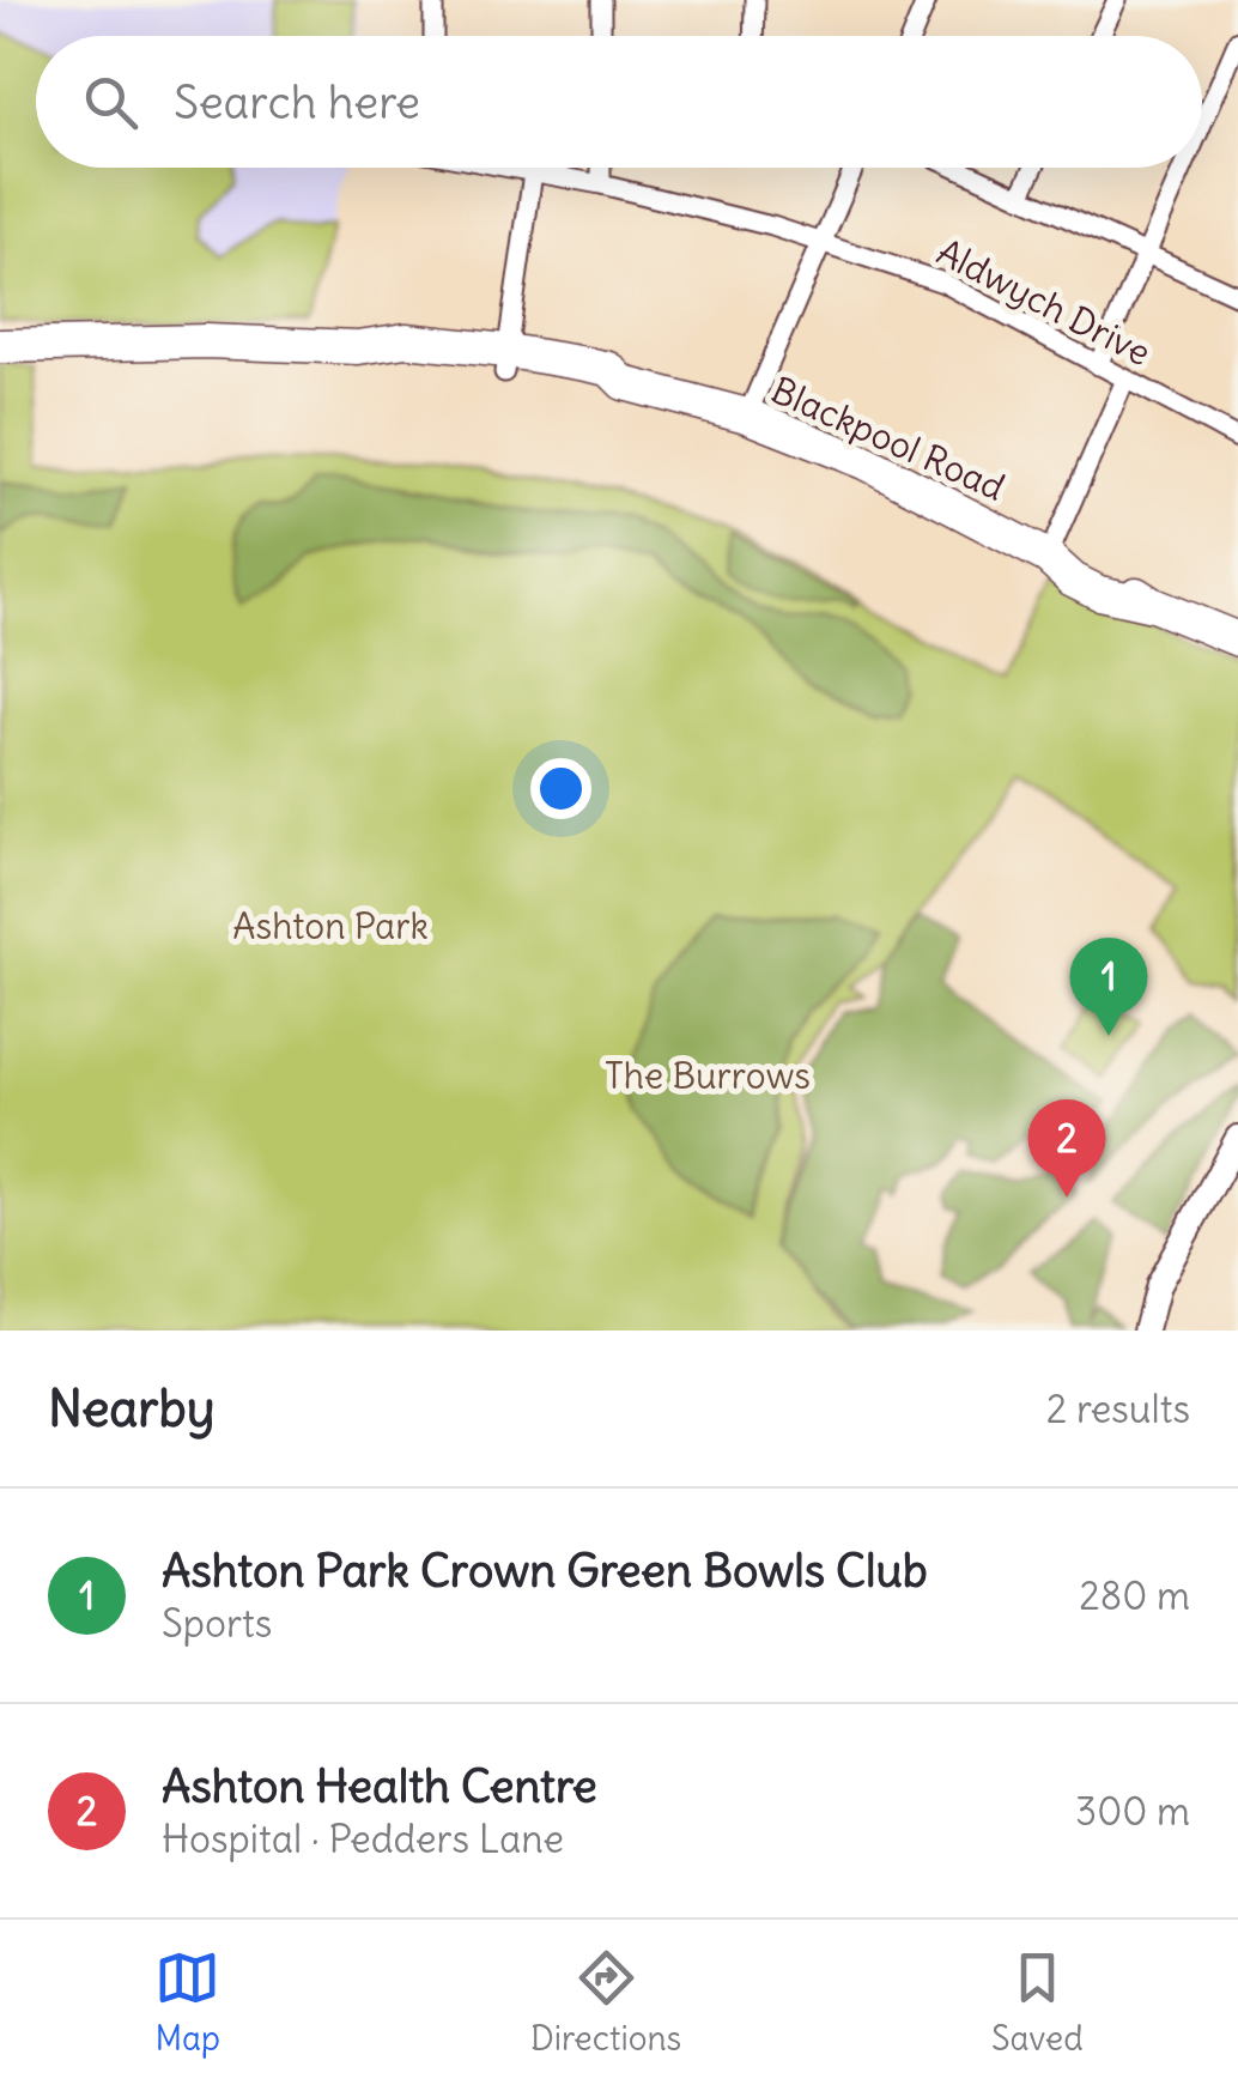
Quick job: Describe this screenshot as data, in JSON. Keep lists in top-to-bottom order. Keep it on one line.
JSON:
{"streets":{"highway":["Blackpool Road"],"street":["Aldwych Drive"]},"parks":["Ashton Park","The Burrows"],"page":{"search":"Search here","pins":["1","2"],"heading":["Nearby","2 results"],"list":[{"mark":"1","name":"Ashton Park Crown Green Bowls Club","note":"Sports","value":"280 m"},{"mark":"2","name":"Ashton Health Centre","note":"Hospital · Pedders Lane","value":"300 m"}],"nav":["Map","Directions","Saved"]}}
